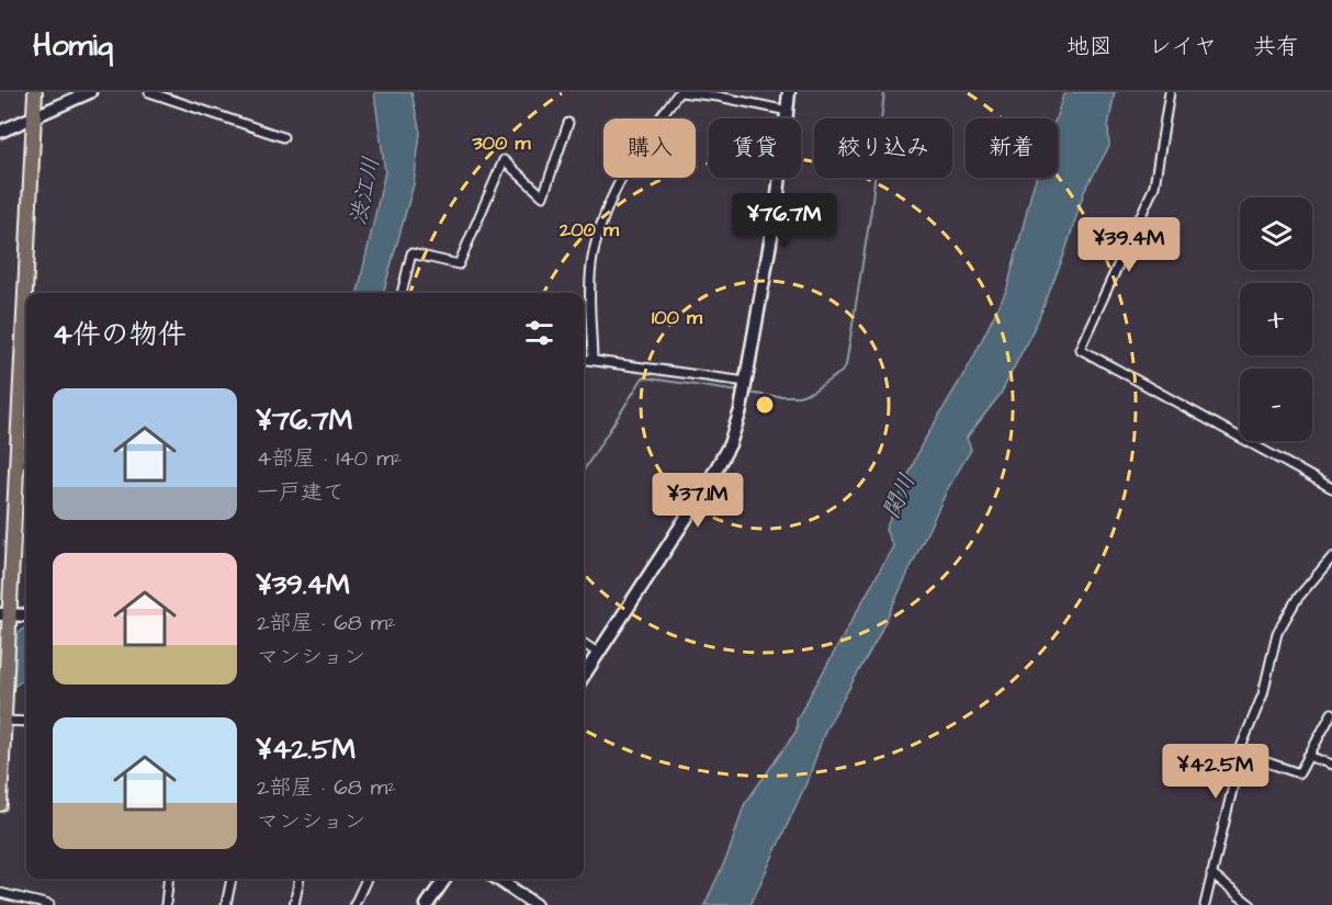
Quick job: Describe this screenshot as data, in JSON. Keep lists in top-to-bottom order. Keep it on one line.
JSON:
{"water":["渋江川","関川"],"page":{"header":"Homiq","nav":["地図","レイヤ","共有"],"chip":["購入","賃貸","絞り込み","新着"],"price":["¥76.7M","¥39.4M","¥37.1M","¥42.5M"],"map_buttons":["+","−"],"heading":"4件の物件","list":[{"name":"¥76.7M","note":"4部屋 · 140 m² · 一戸建て"},{"name":"¥39.4M","note":"2部屋 · 68 m² · マンション"},{"name":"¥42.5M","note":"2部屋 · 68 m² · マンション"}]},"rings":["300 m","200 m","100 m"]}
